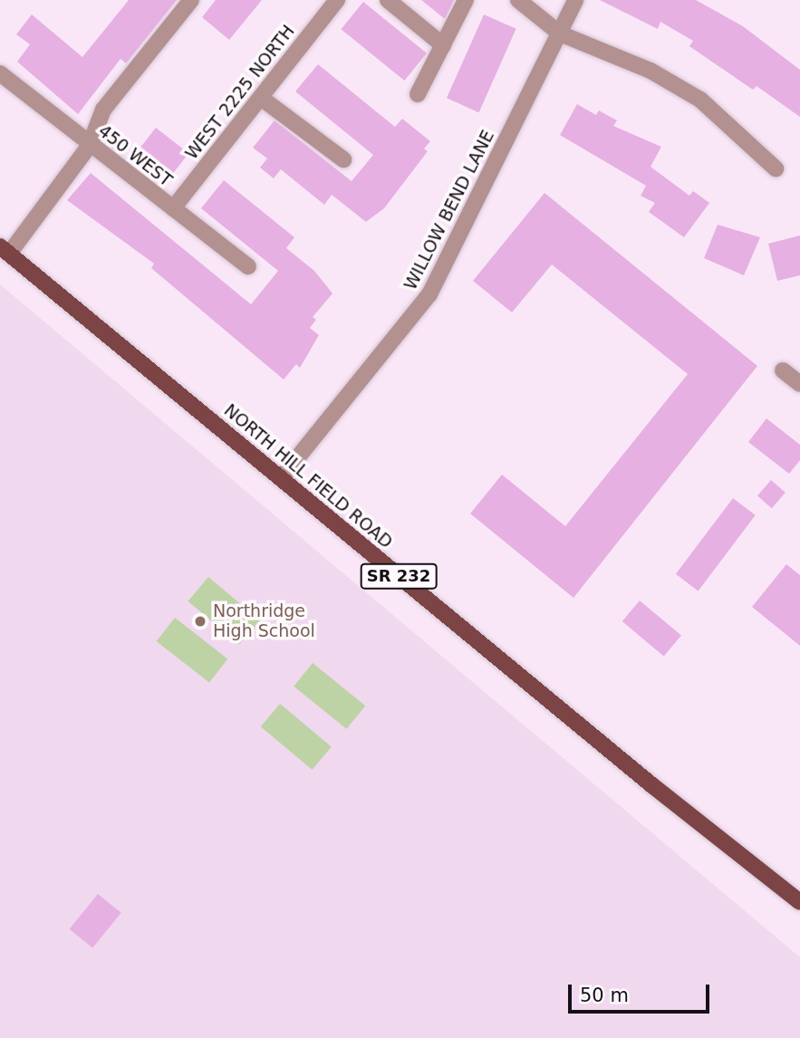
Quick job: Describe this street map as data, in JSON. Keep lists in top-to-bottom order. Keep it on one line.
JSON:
{"streets":{"main road":["NORTH HILL FIELD ROAD","SR 232"],"street":["WEST 2225 NORTH","450 WEST","WILLOW BEND LANE"]},"crossings":[["WEST 2225 NORTH","450 WEST"],["WILLOW BEND LANE","NORTH HILL FIELD ROAD"]],"places":["Northridge High School"],"scale_bar":"50 m"}
